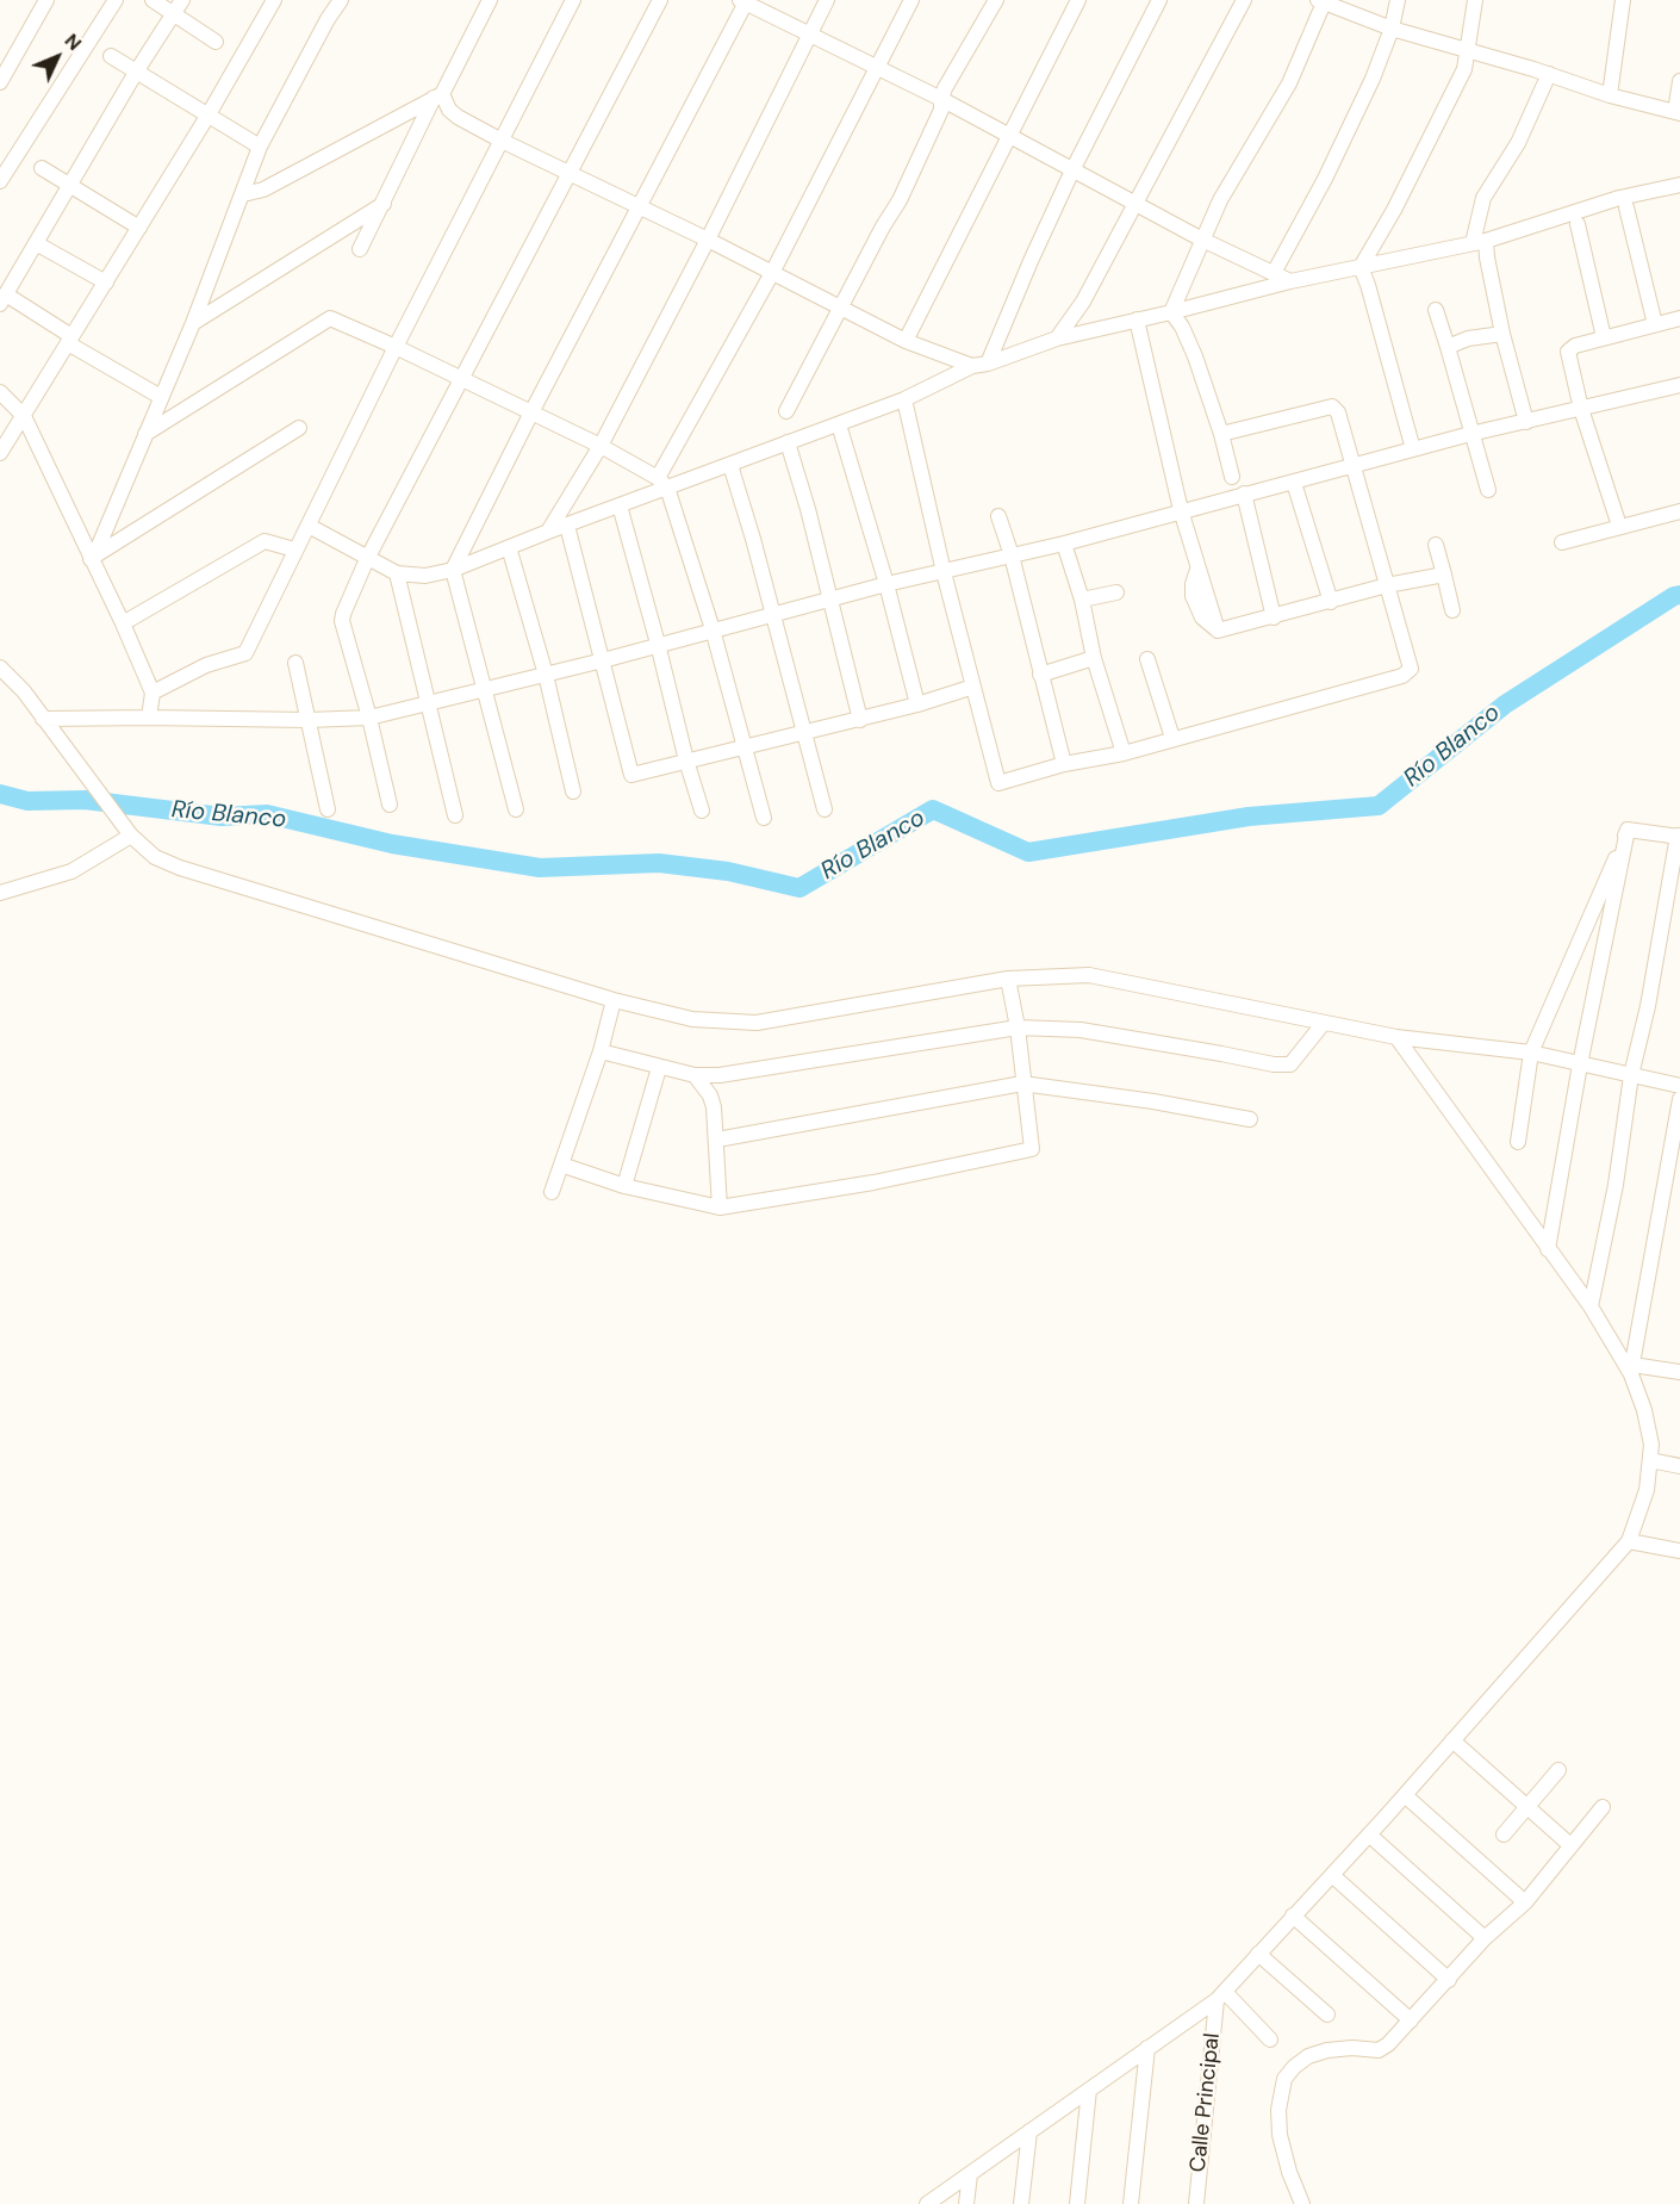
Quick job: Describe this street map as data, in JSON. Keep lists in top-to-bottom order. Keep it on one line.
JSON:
{"streets":{"street":["Calle Principal"]},"water":["Río Blanco"],"north":"top right"}
